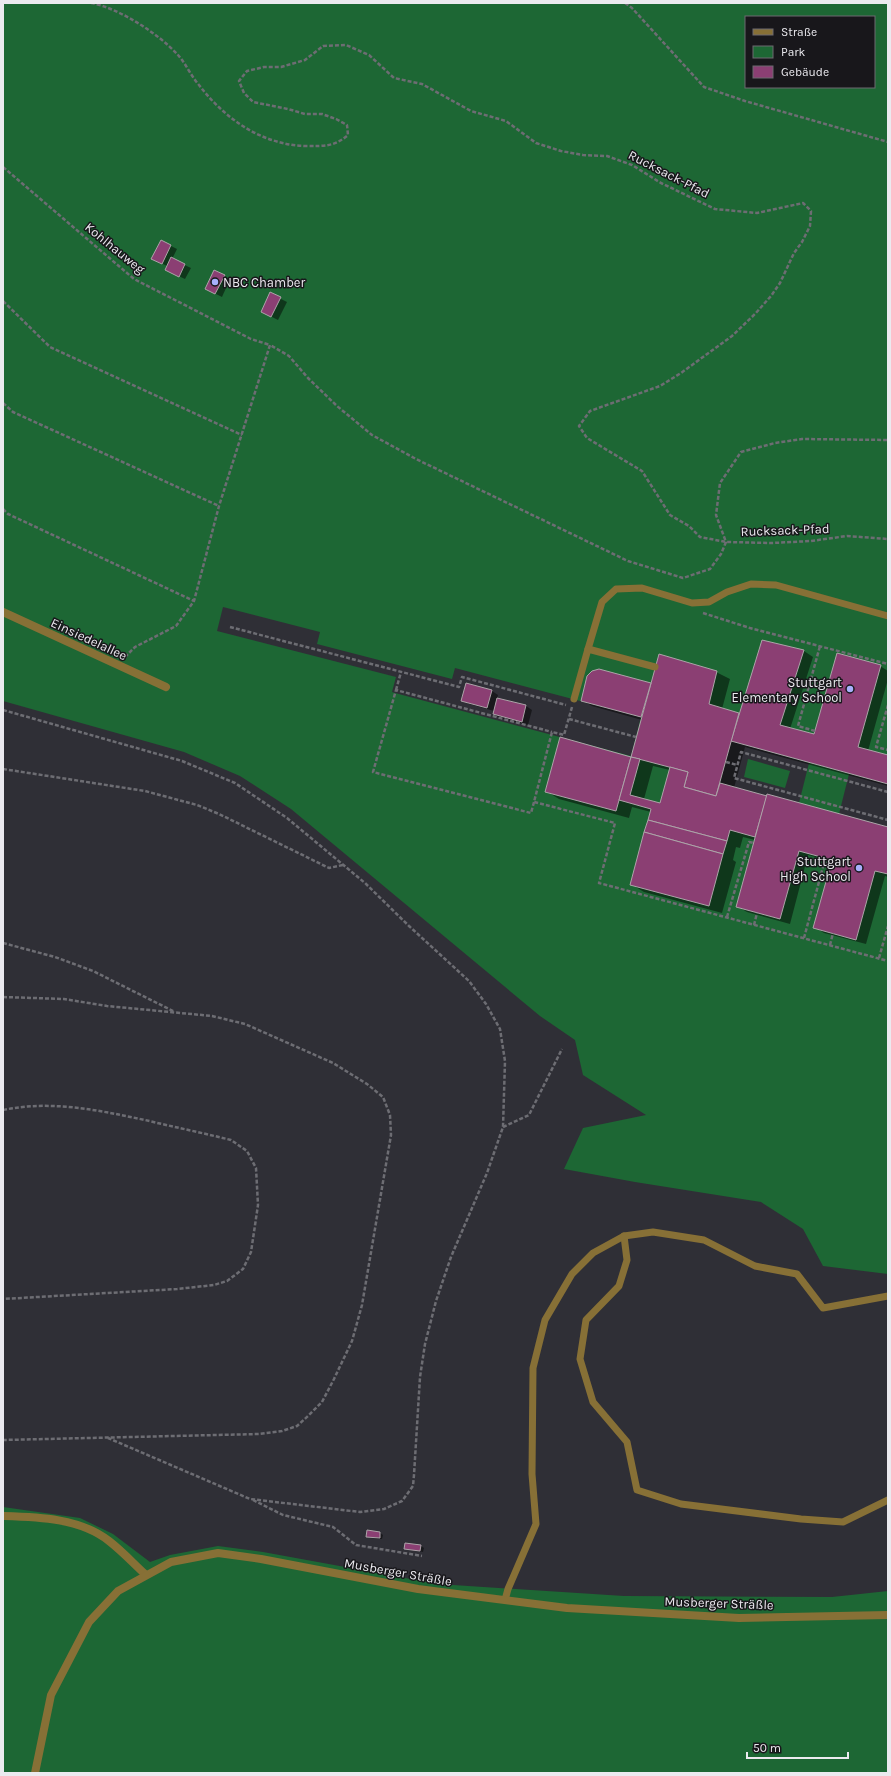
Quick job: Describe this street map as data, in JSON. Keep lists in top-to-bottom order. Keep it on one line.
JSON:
{"streets":{"street":["Einsiedelallee","Musberger Sträßle"],"path":["Rucksack-Pfad","Kohlhauweg"]},"crossings":[["Rucksack-Pfad","Kohlhauweg"]],"places":["NBC Chamber","Stuttgart Elementary School","Stuttgart High School"],"legend":["Straße","Park","Gebäude"],"scale_bar":"50 m"}
